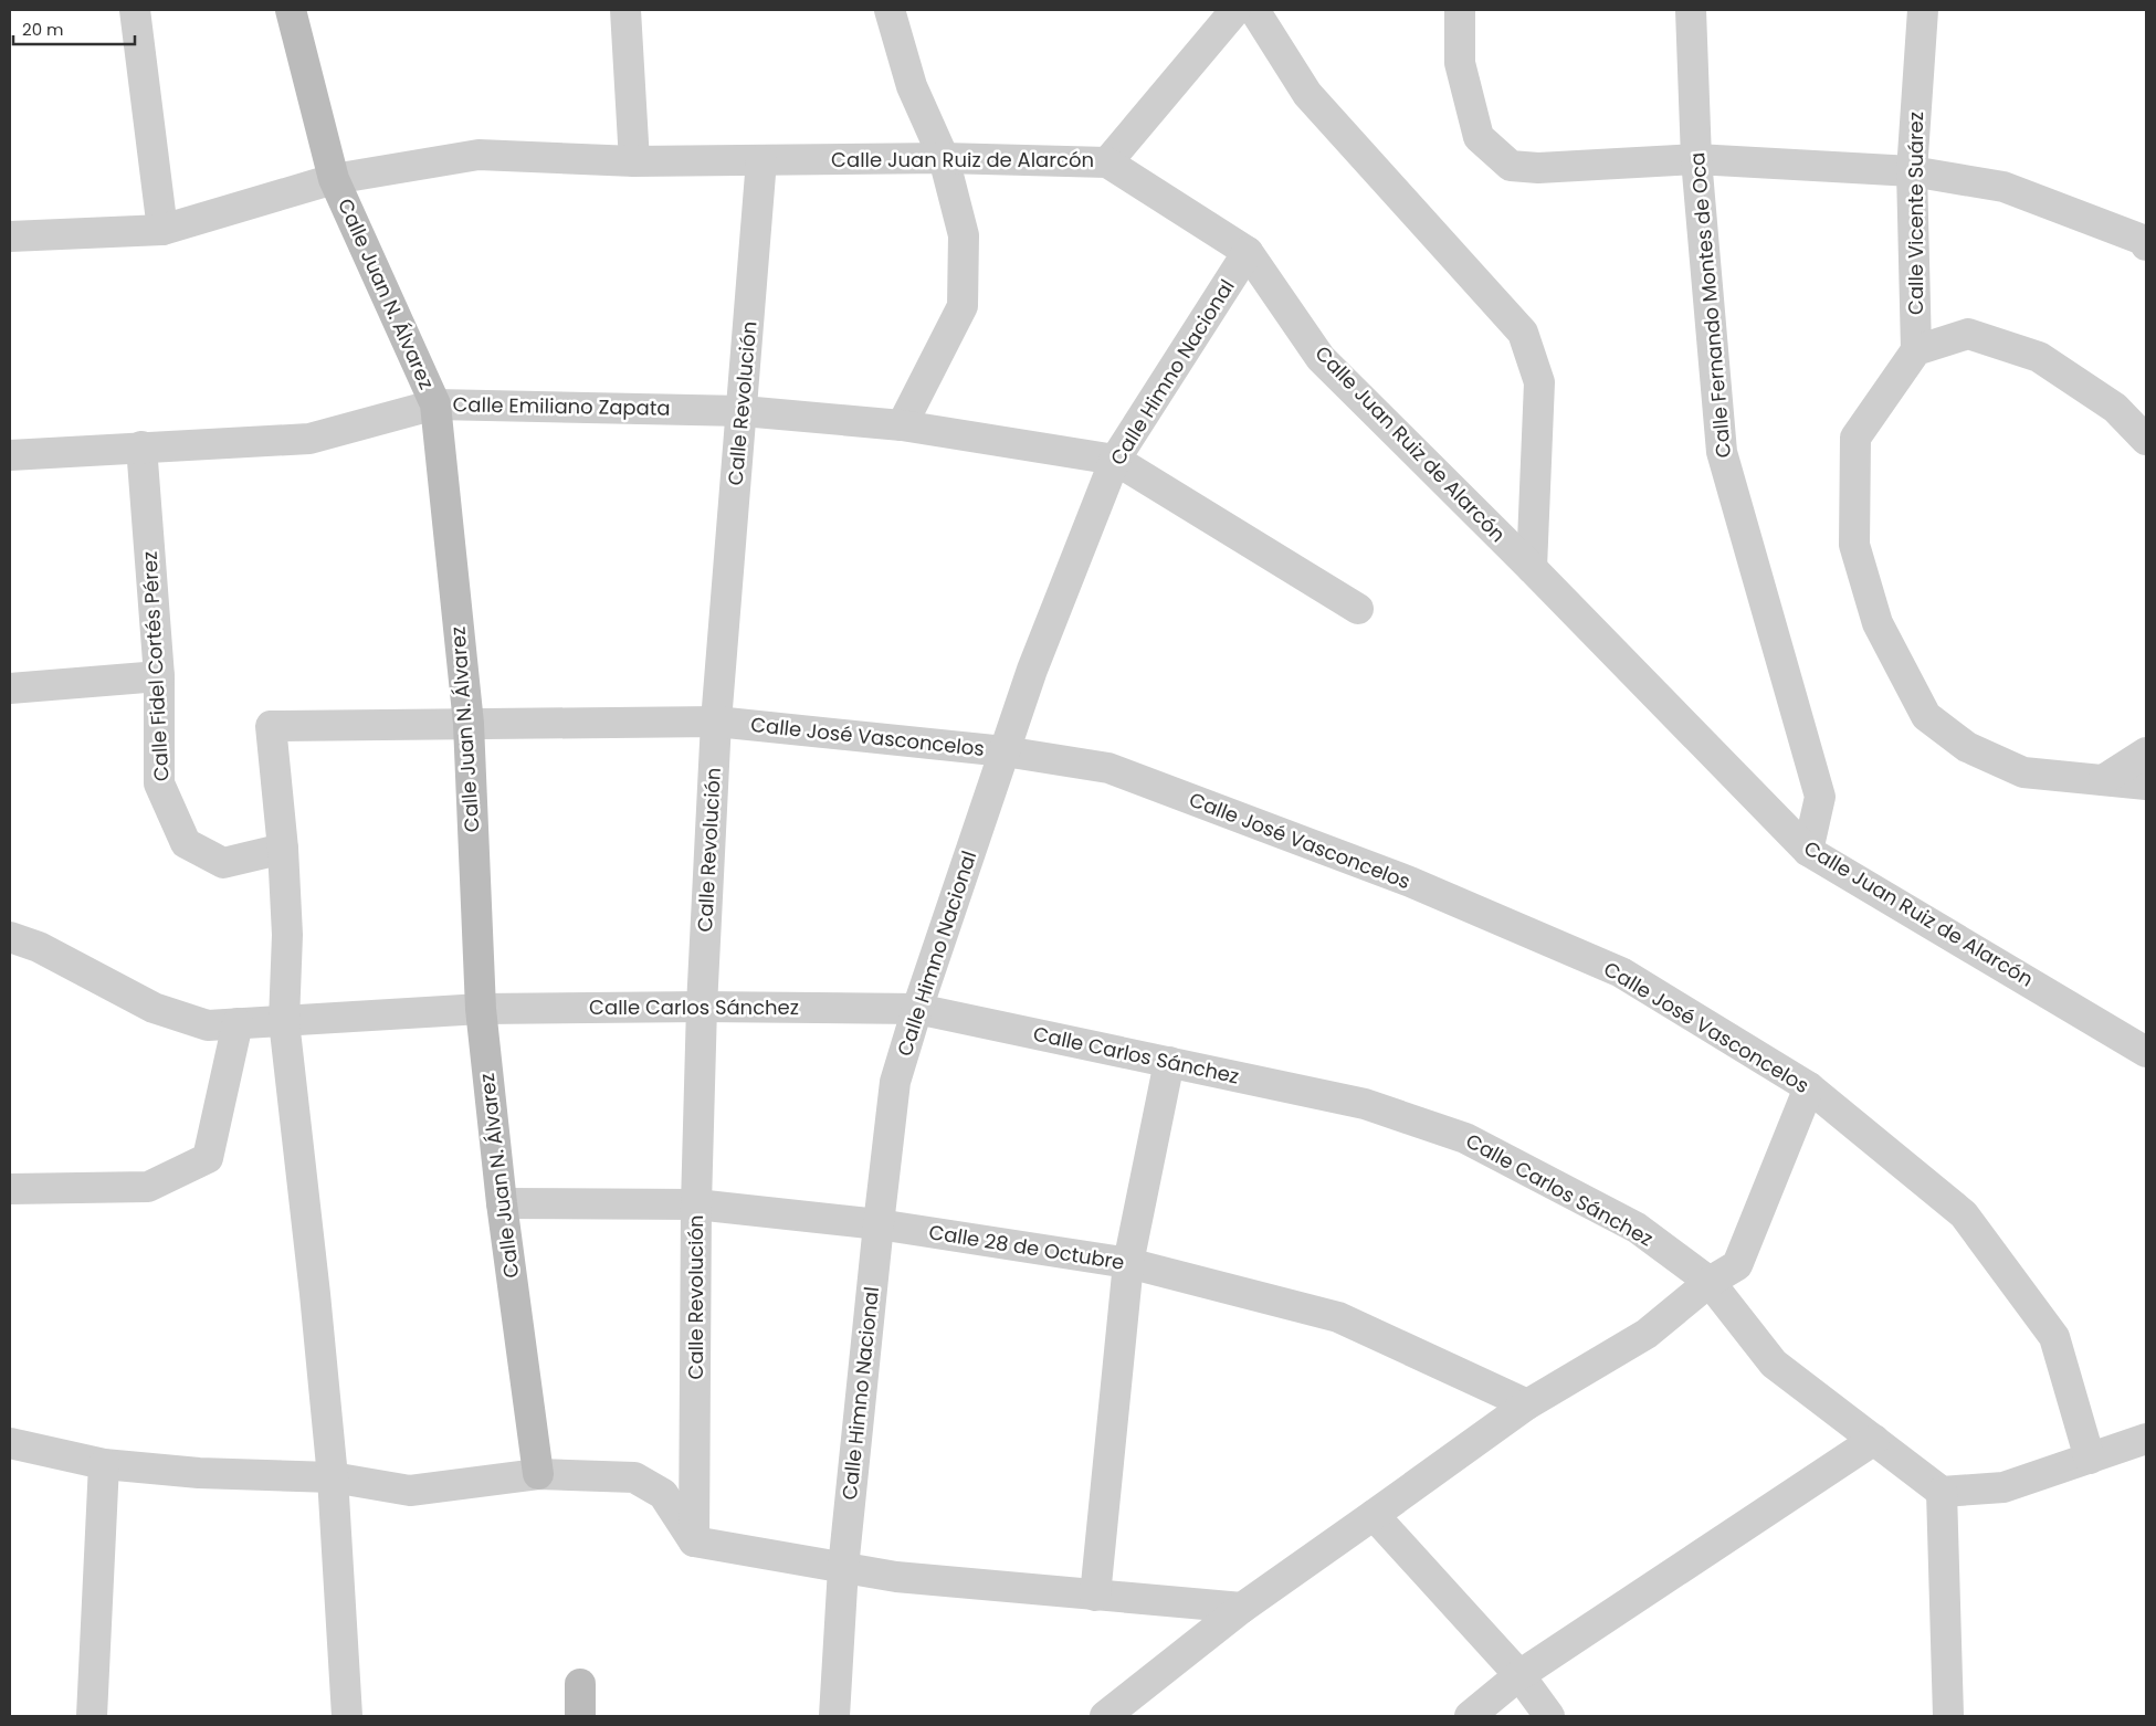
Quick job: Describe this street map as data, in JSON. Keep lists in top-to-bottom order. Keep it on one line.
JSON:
{"streets":{"street":["Calle Juan Ruiz de Alarcón","Calle Vicente Suárez","Calle Juan N. Álvarez","Calle Fernando Montes de Oca","Calle Himno Nacional","Calle Revolución","Calle Emiliano Zapata","Calle Fidel Cortés Pérez","Calle José Vasconcelos","Calle Carlos Sánchez","Calle 28 de Octubre"]},"crossings":[["Calle Juan Ruiz de Alarcón","Calle Juan N. Álvarez"],["Calle Juan Ruiz de Alarcón","Calle Fernando Montes de Oca"],["Calle Juan Ruiz de Alarcón","Calle Himno Nacional"],["Calle Juan Ruiz de Alarcón","Calle Revolución"],["Calle Juan N. Álvarez","Calle Emiliano Zapata"],["Calle Juan N. Álvarez","Calle José Vasconcelos"],["Calle Juan N. Álvarez","Calle Carlos Sánchez"],["Calle Juan N. Álvarez","Calle 28 de Octubre"],["Calle Himno Nacional","Calle Emiliano Zapata"],["Calle Himno Nacional","Calle José Vasconcelos"],["Calle Himno Nacional","Calle Carlos Sánchez"],["Calle Himno Nacional","Calle 28 de Octubre"],["Calle Revolución","Calle Emiliano Zapata"],["Calle Revolución","Calle José Vasconcelos"],["Calle Revolución","Calle Carlos Sánchez"],["Calle Revolución","Calle 28 de Octubre"],["Calle Emiliano Zapata","Calle Fidel Cortés Pérez"],["Calle Fidel Cortés Pérez","Calle José Vasconcelos"]],"scale_bar":"20 m"}
